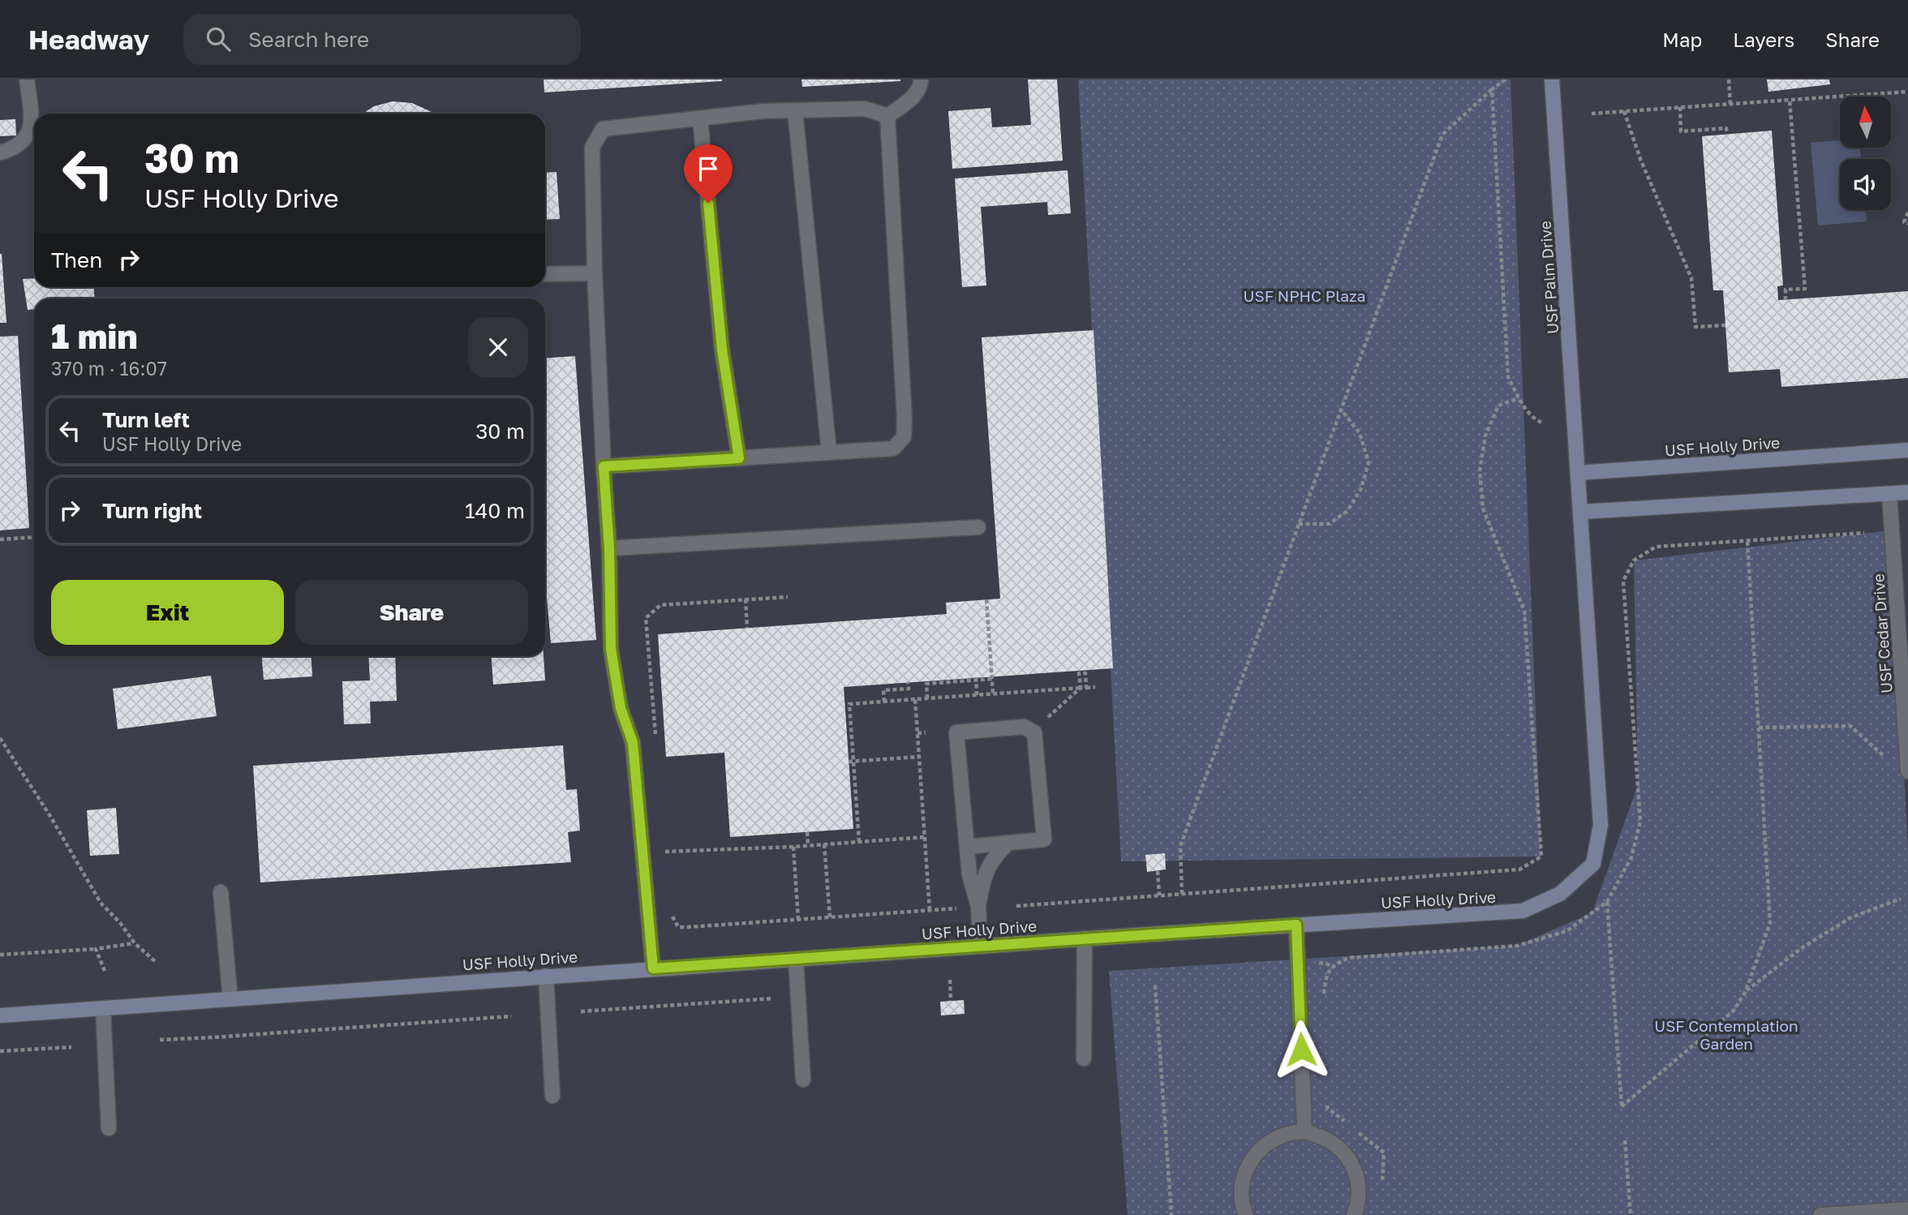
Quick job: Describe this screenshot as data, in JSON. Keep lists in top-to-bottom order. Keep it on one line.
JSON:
{"streets":{"street":["USF Palm Drive","USF Holly Drive","USF Cedar Drive"]},"crossings":[["USF Palm Drive","USF Holly Drive"]],"parks":["USF NPHC Plaza","USF Contemplation Garden"],"north":"top","page":{"header":"Headway","search":"Search here","nav":["Map","Layers","Share"],"turn":["30 m","USF Holly Drive"],"then":"Then","heading":["1 min","370 m · 16:07"],"list":[{"name":"Turn left","note":"USF Holly Drive","value":"30 m"},{"name":"Turn right","value":"140 m"}],"buttons":["Exit","Share"]}}
